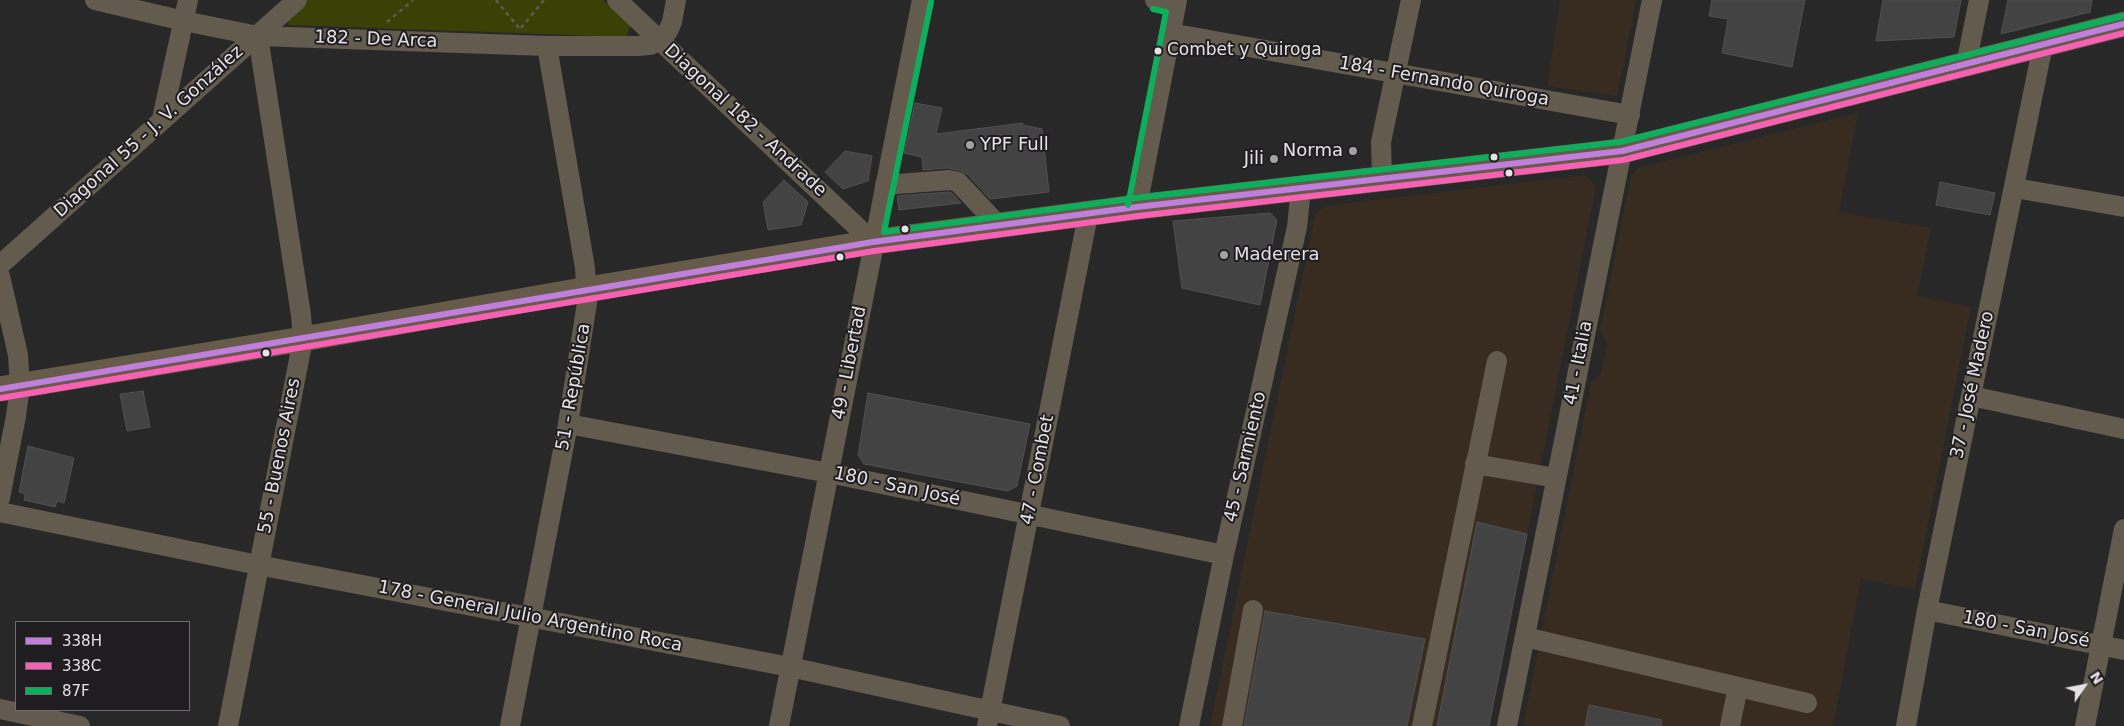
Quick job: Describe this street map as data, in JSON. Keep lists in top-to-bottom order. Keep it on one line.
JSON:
{"streets":{"street":["182 - De Arca","184 - Fernando Quiroga","Diagonal 182 - Andrade","Diagonal 55 - J. V. González","49 - Libertad","41 - Italia","37 - José Madero","51 - República","55 - Buenos Aires","45 - Sarmiento","47 - Combet","180 - San José","178 - General Julio Argentino Roca"]},"crossings":[["182 - De Arca","Diagonal 182 - Andrade"],["182 - De Arca","Diagonal 55 - J. V. González"],["182 - De Arca","51 - República"],["182 - De Arca","55 - Buenos Aires"],["184 - Fernando Quiroga","41 - Italia"],["Diagonal 182 - Andrade","49 - Libertad"],["Diagonal 55 - J. V. González","55 - Buenos Aires"],["49 - Libertad","180 - San José"],["49 - Libertad","178 - General Julio Argentino Roca"],["37 - José Madero","180 - San José"],["51 - República","180 - San José"],["51 - República","178 - General Julio Argentino Roca"],["55 - Buenos Aires","178 - General Julio Argentino Roca"],["45 - Sarmiento","180 - San José"],["47 - Combet","180 - San José"],["47 - Combet","178 - General Julio Argentino Roca"]],"places":["Combet y Quiroga","YPF Full","Norma","Jili","Maderera"],"lines":["transit line 87F","transit line 338H","transit line 338C"],"legend":["338H","338C","87F"],"north":"top right"}
